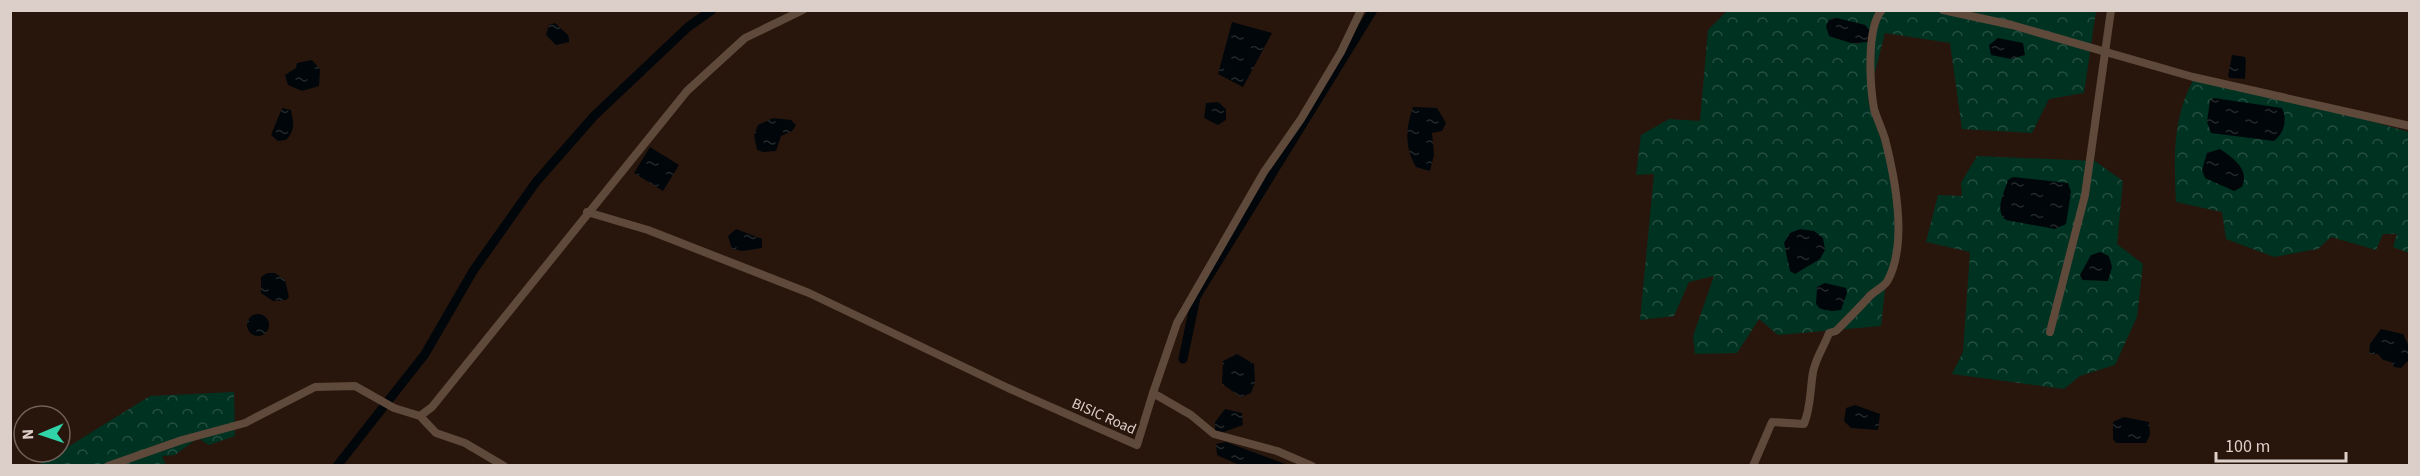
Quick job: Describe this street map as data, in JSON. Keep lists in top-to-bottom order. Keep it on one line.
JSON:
{"streets":{"street":["BISIC Road"]},"scale_bar":"100 m","north":"left"}
